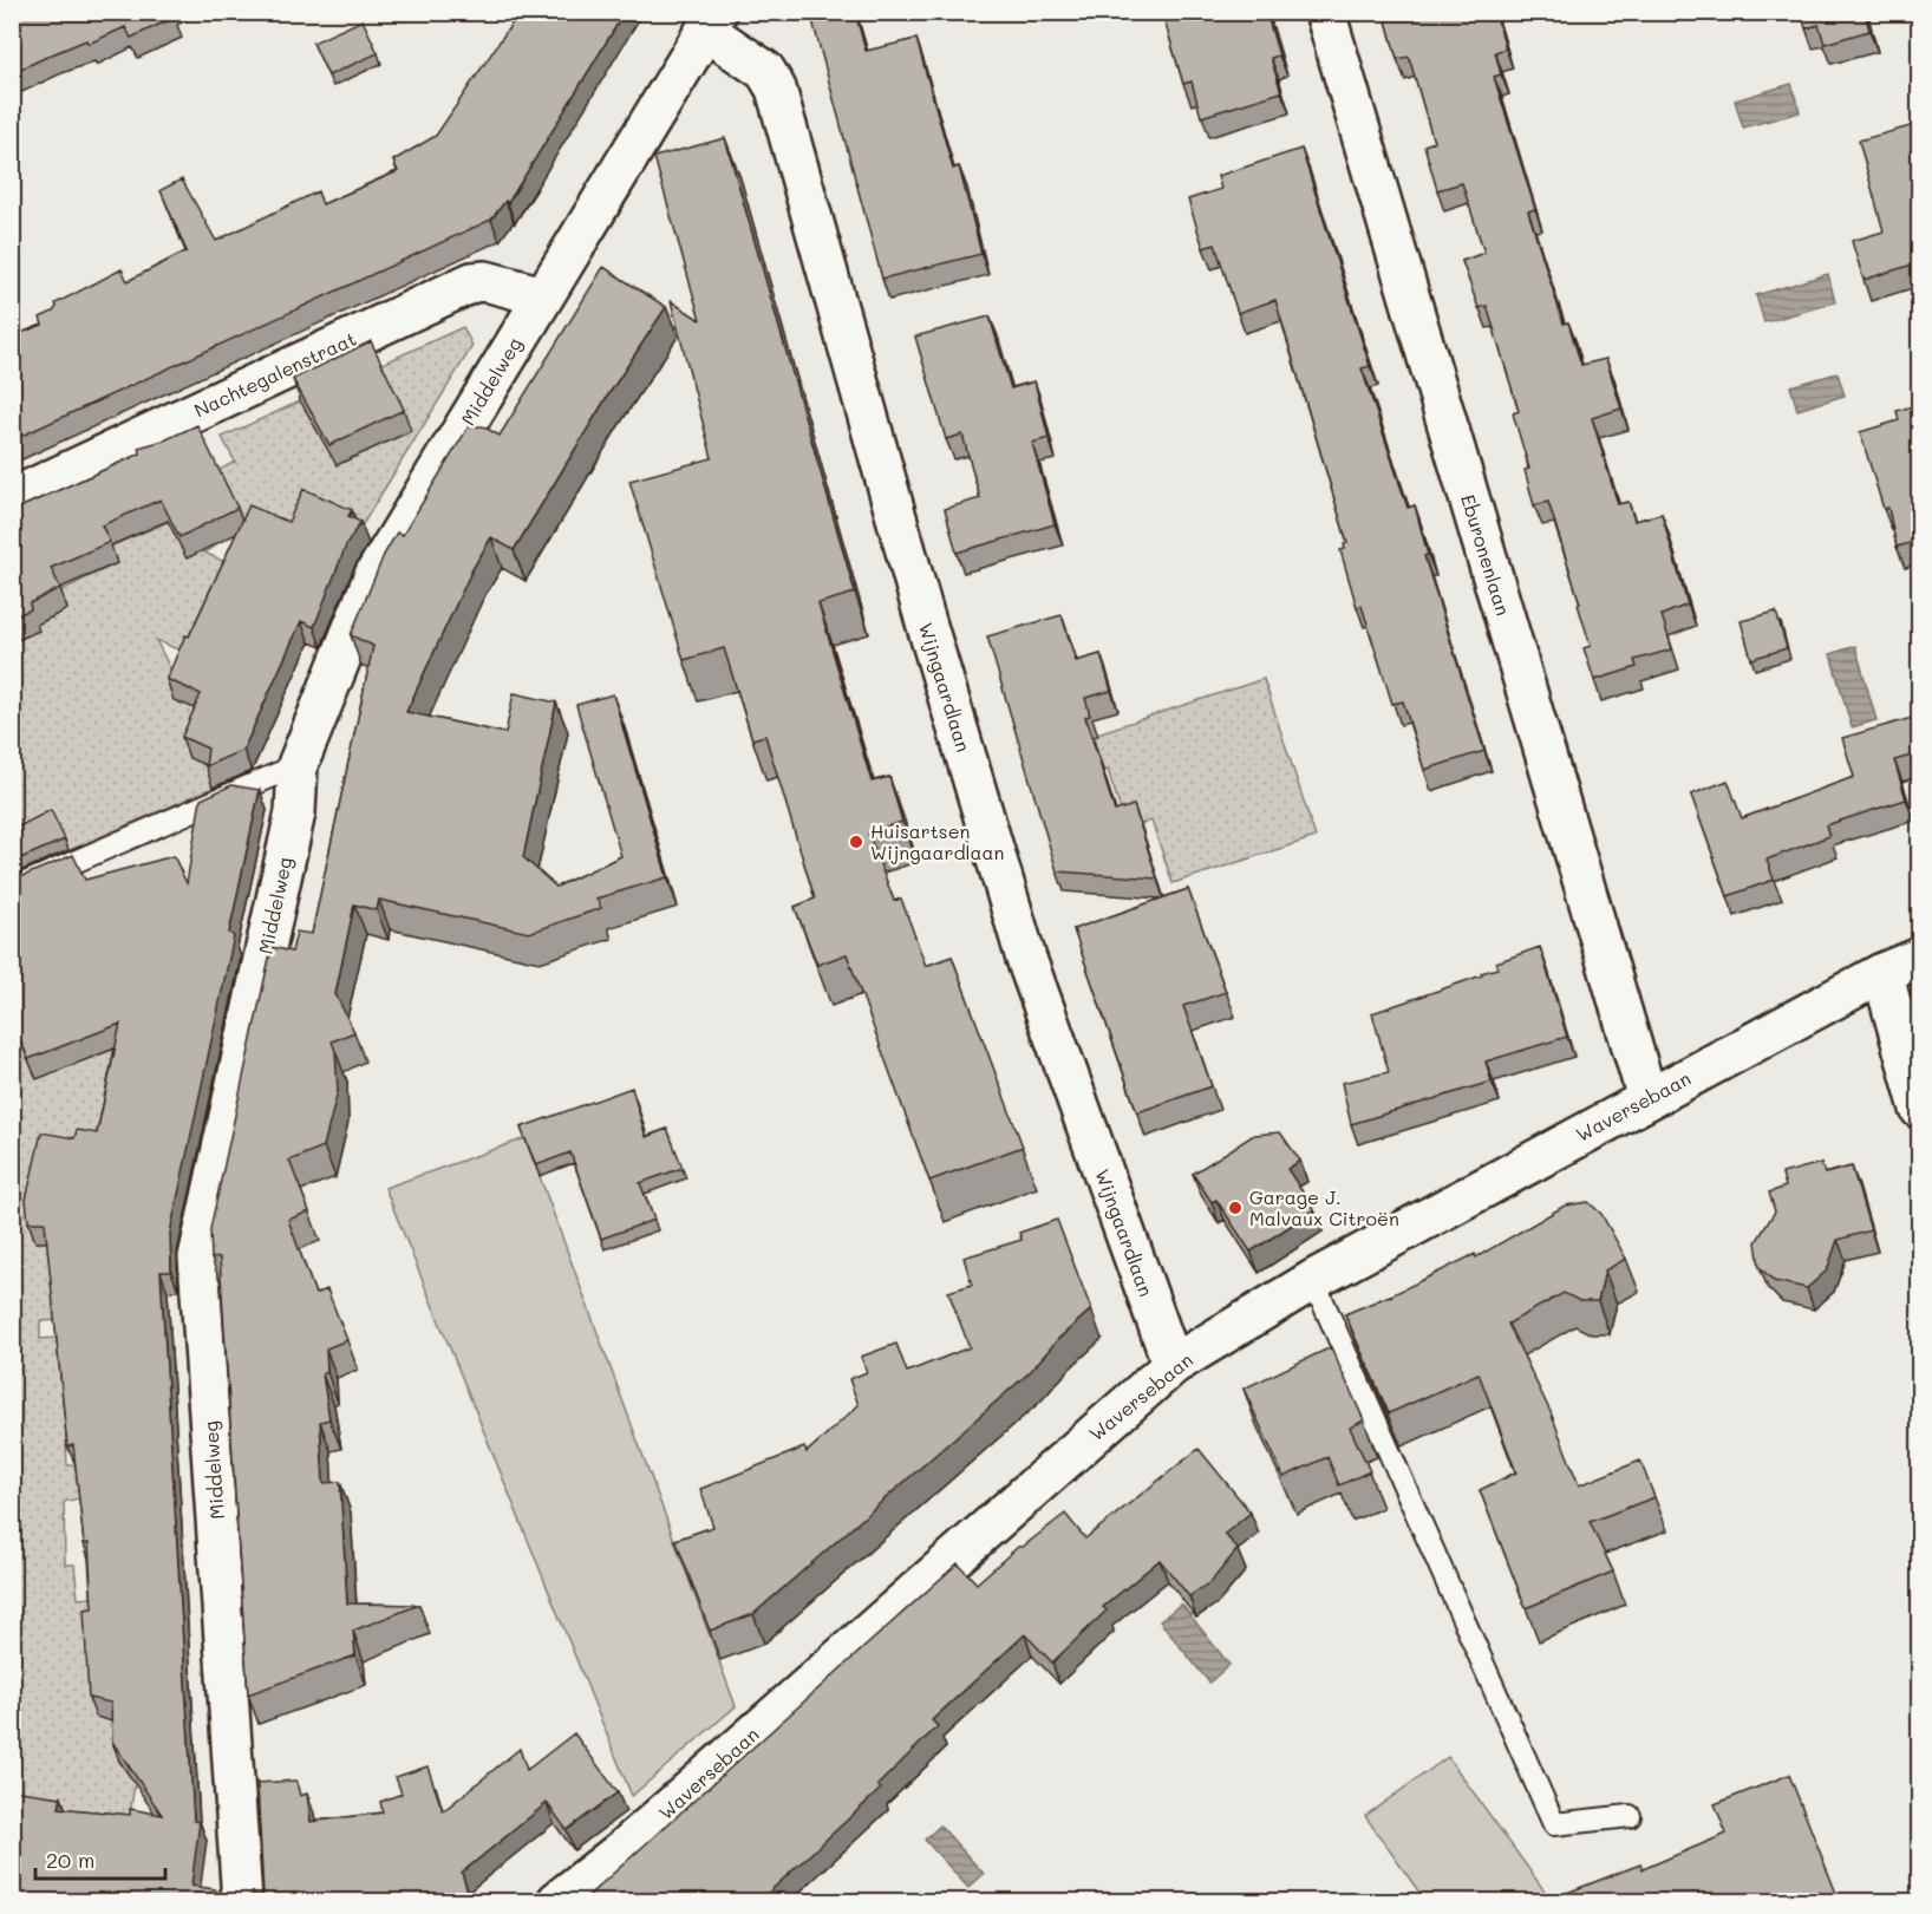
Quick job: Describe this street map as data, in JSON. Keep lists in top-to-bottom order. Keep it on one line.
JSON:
{"streets":{"street":["Nachtegalenstraat","Middelweg","Eburonenlaan","Wijngaardlaan","Waversebaan"]},"crossings":[["Nachtegalenstraat","Middelweg"],["Middelweg","Wijngaardlaan"],["Eburonenlaan","Waversebaan"],["Wijngaardlaan","Waversebaan"]],"places":["Huisartsen Wijngaardlaan","Garage J. Malvaux Citroën"],"scale_bar":"20 m"}
